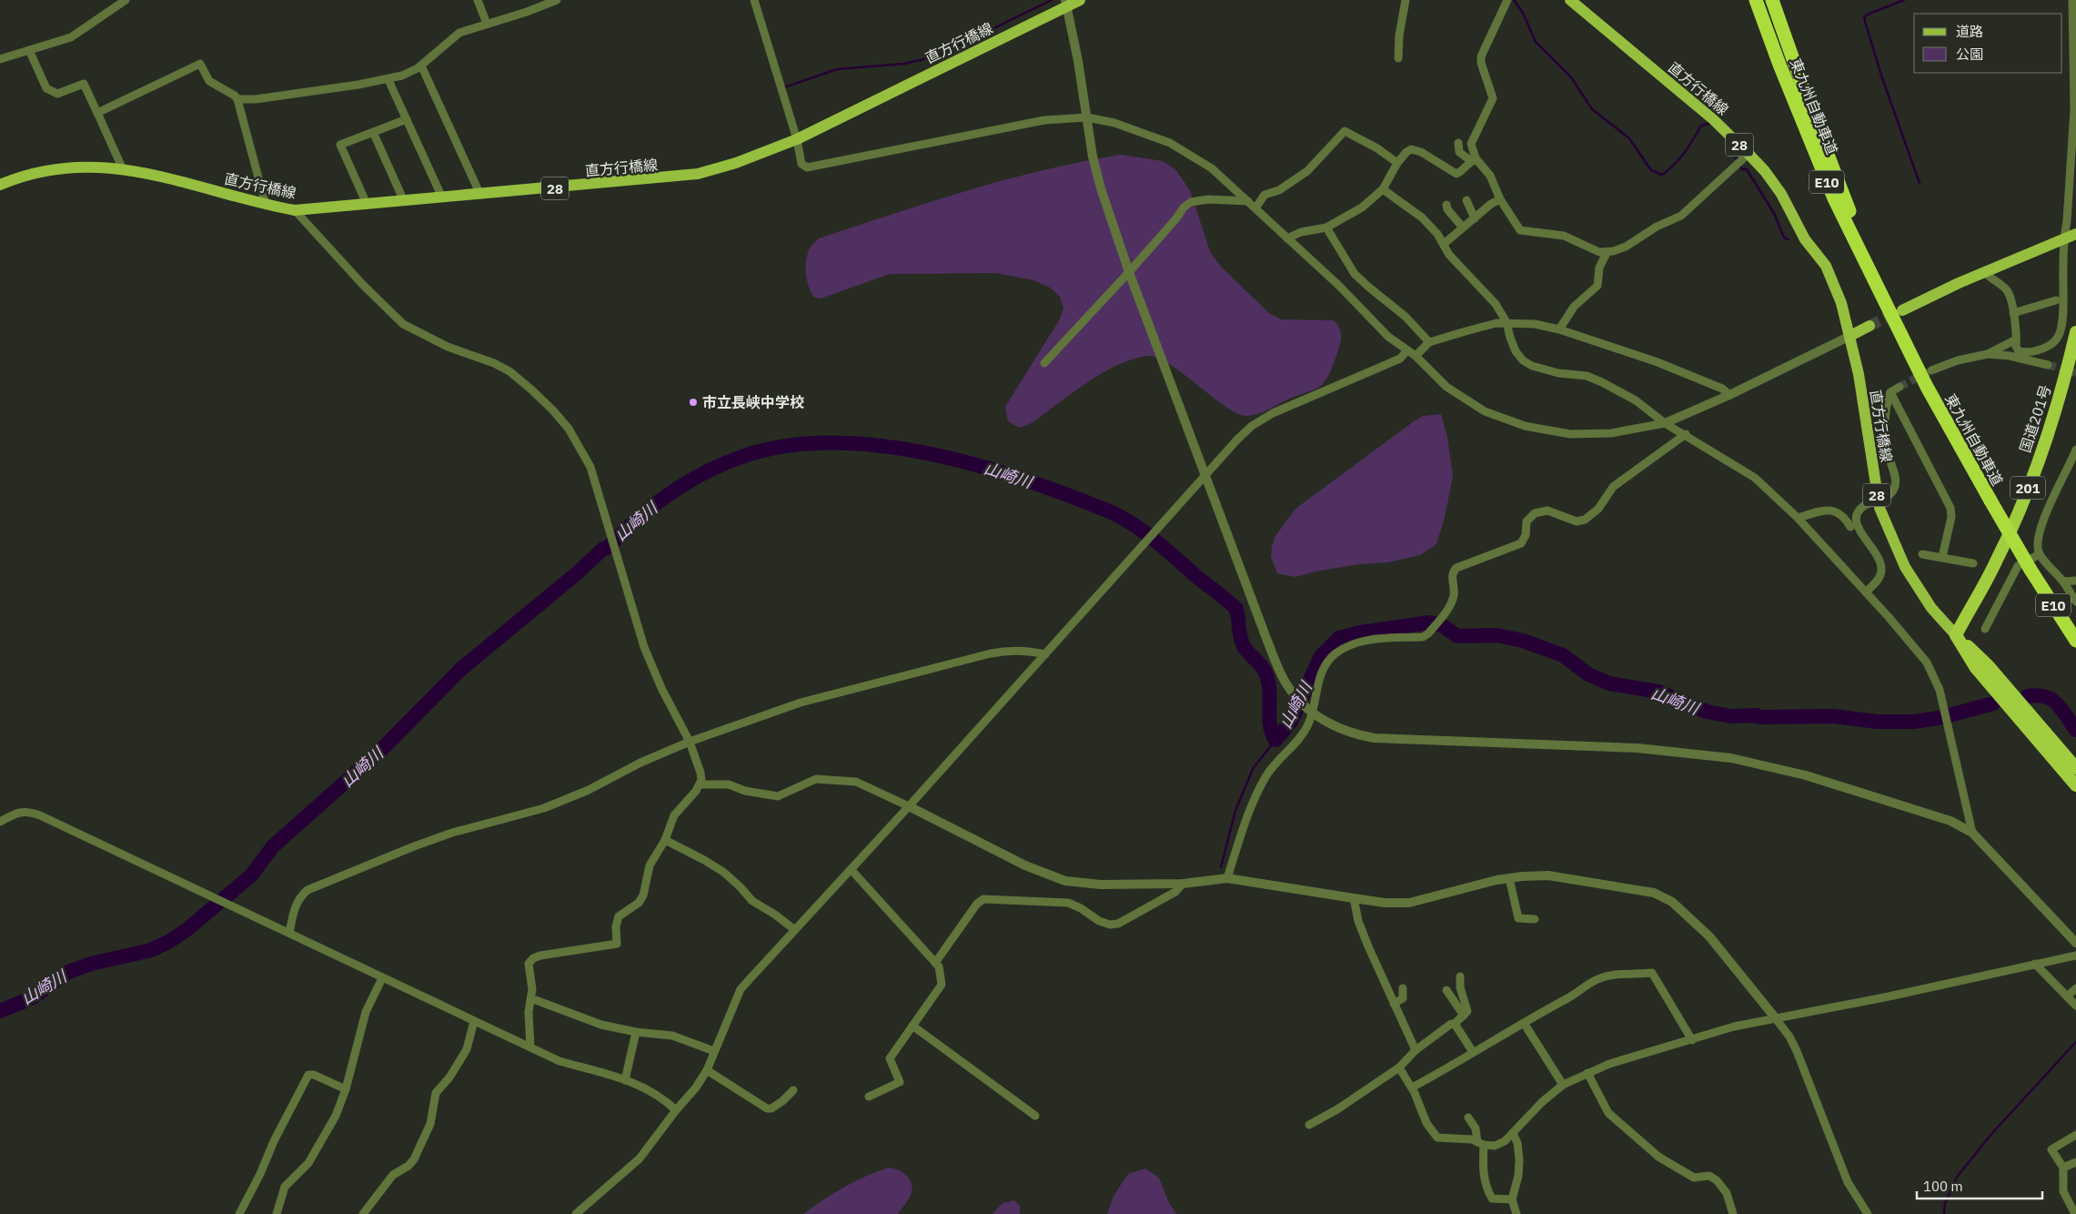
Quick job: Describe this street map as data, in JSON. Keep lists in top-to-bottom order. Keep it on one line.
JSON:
{"streets":{"highway":["東九州自動車道","E10","国道201号","201"],"main road":["直方行橋線","28"]},"crossings":[["直方行橋線","国道201号"]],"water":["山崎川"],"places":["市立長峡中学校"],"legend":["道路","公園"],"scale_bar":"100 m"}
